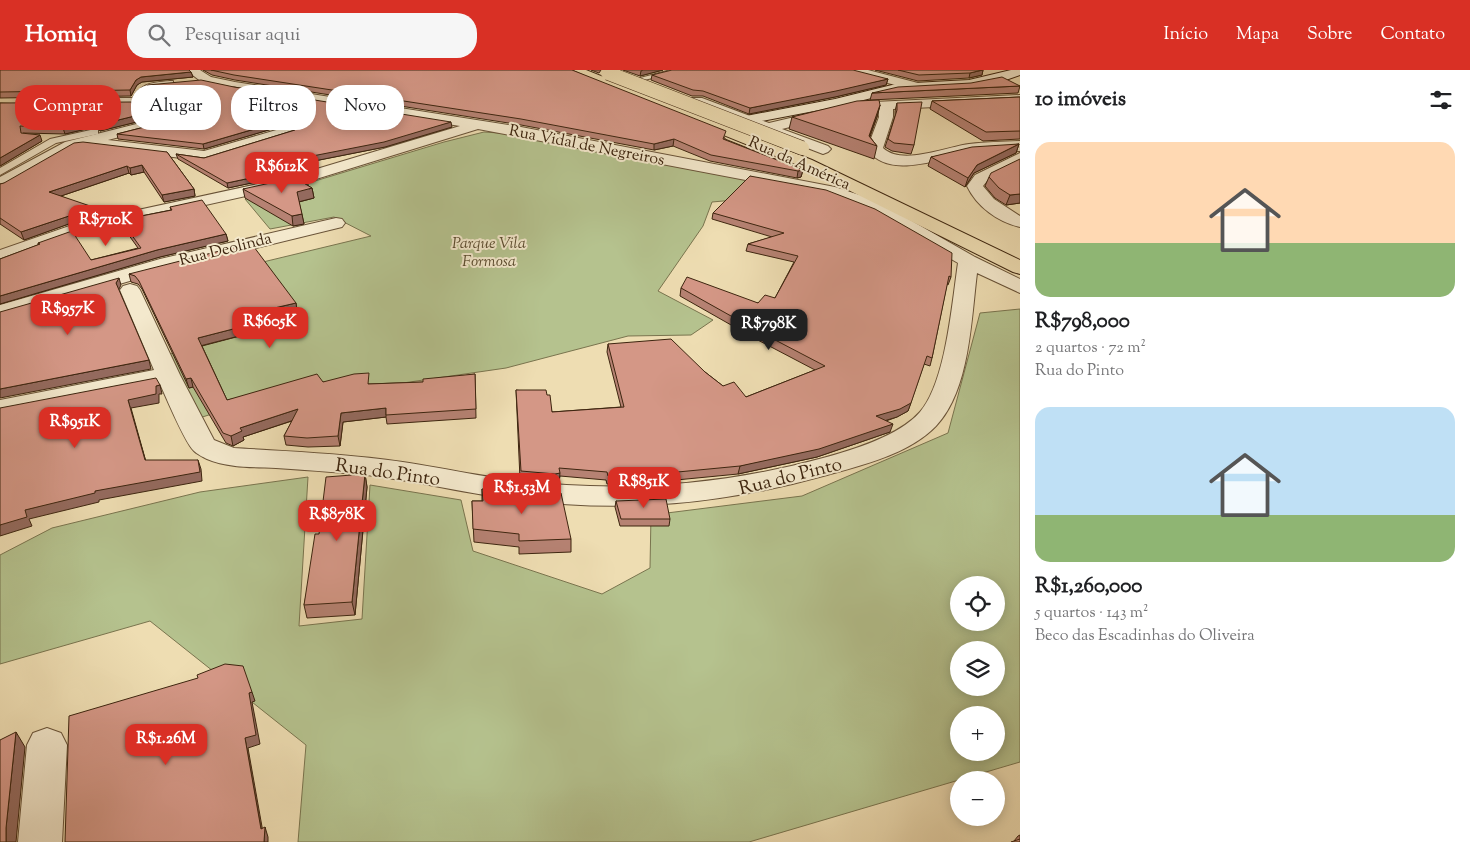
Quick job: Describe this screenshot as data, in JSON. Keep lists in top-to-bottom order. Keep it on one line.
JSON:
{"streets":{"main road":["Rua da América"],"street":["Rua Vidal de Negreiros","Rua Deolinda","Rua do Pinto"]},"crossings":[["Rua Vidal de Negreiros","Rua do Pinto"]],"parks":["Parque Vila Formosa"],"page":{"header":"Homiq","search":"Pesquisar aqui","nav":["Início","Mapa","Sobre","Contato"],"heading":"10 imóveis","chip":["Comprar","Alugar","Filtros","Novo"],"list":[{"name":"R$798,000","note":"2 quartos · 72 m² · Rua do Pinto"},{"name":"R$1,260,000","note":"5 quartos · 143 m² · Beco das Escadinhas do Oliveira"}],"price":["R$612K","R$710K","R$957K","R$605K","R$798K","R$951K","R$851K","R$1.53M","R$878K","R$1.26M"],"map_buttons":["+","−"]}}
